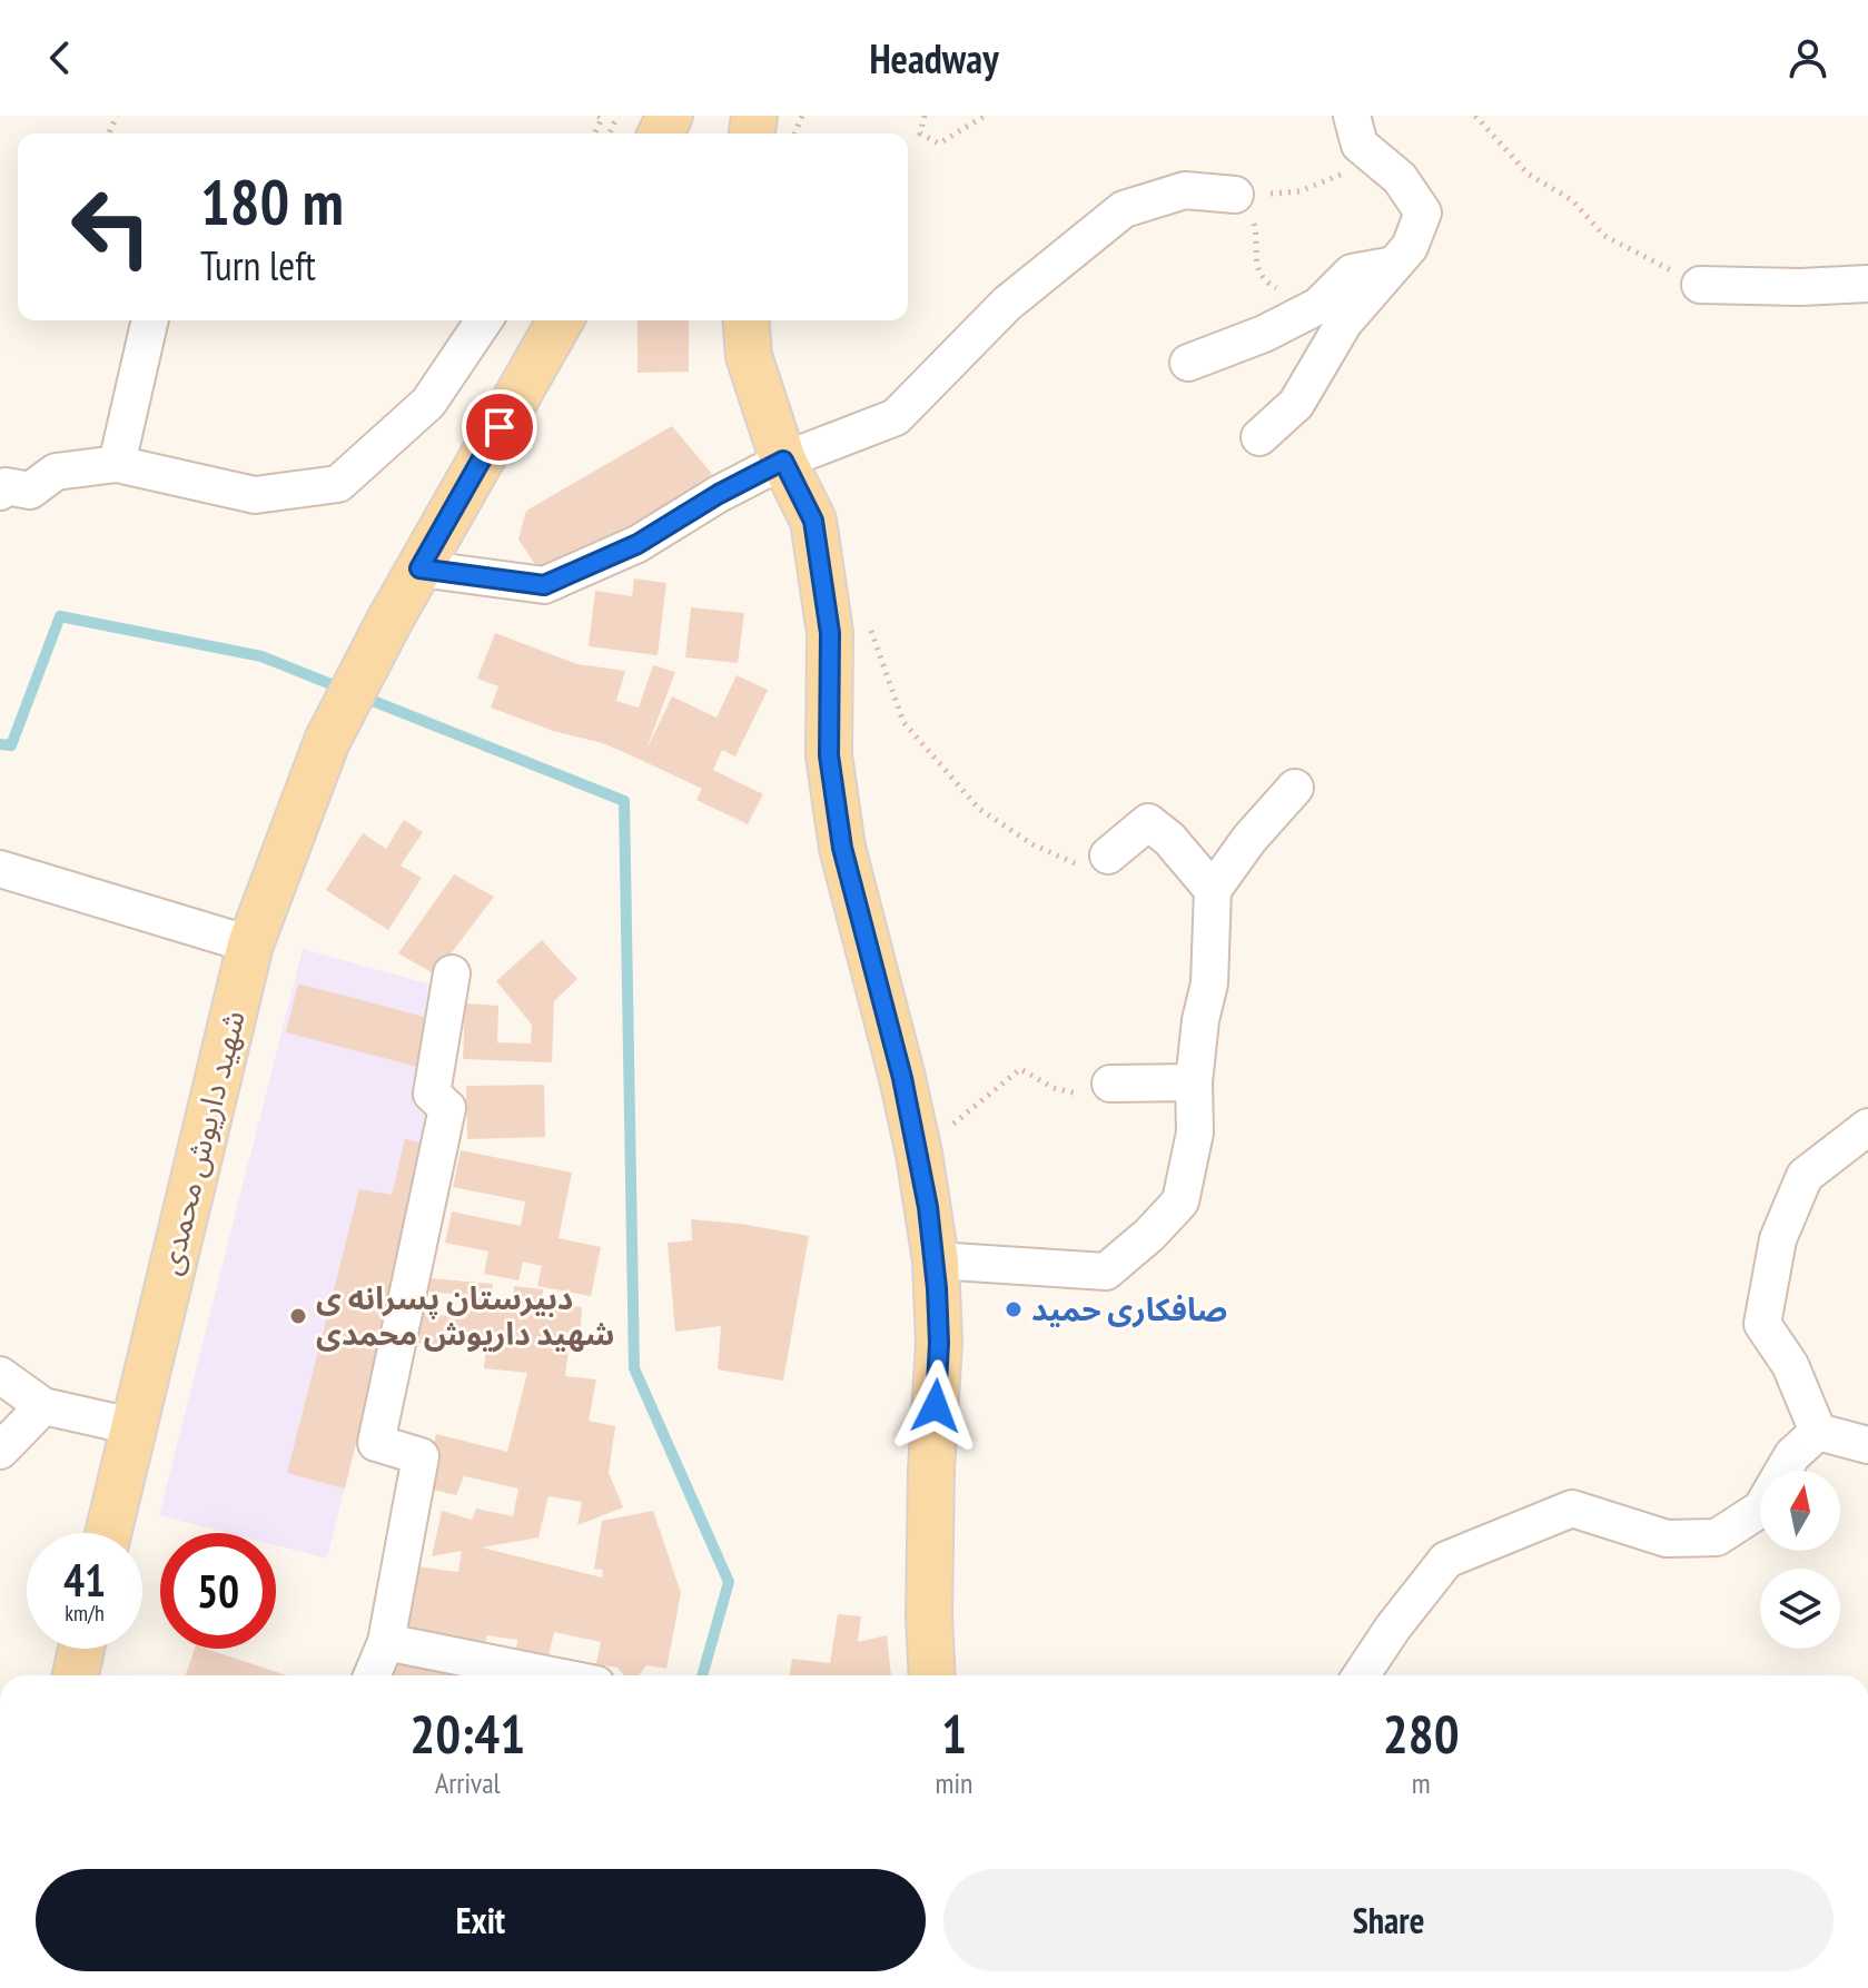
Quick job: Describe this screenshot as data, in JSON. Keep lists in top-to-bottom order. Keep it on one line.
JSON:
{"streets":{"main road":["شهید داریوش محمدی"]},"places":["صافکاری حمید","دبیرستان پسرانه ی شهید داریوش محمدی"],"north":"top","page":{"header":"Headway","turn":["180 m","Turn left"],"speed":"41 km/h","limit":"50","eta":["20:41","Arrival","1","min","280","m"],"buttons":["Exit","Share"]}}
